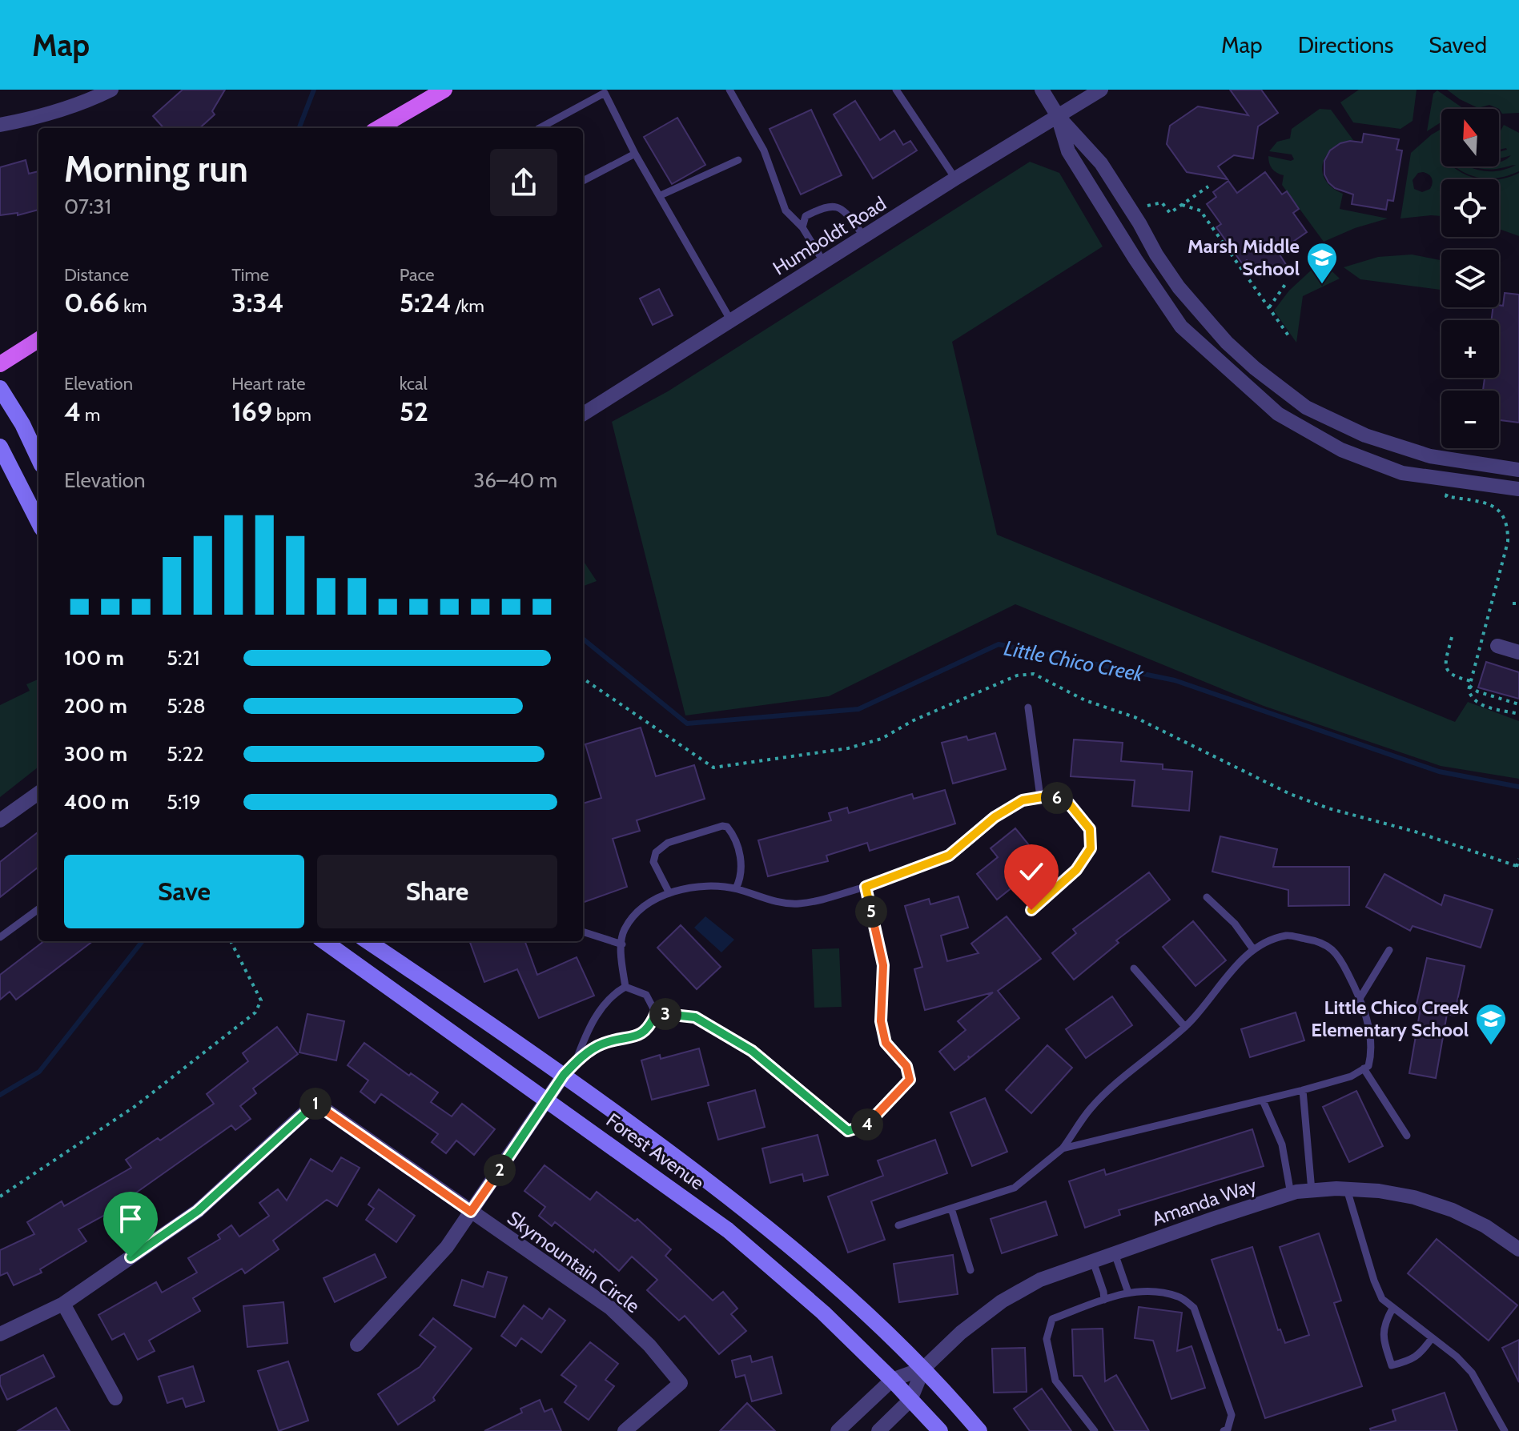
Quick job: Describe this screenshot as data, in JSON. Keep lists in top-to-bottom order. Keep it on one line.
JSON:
{"streets":{"street":["Humboldt Road","Forest Avenue","Amanda Way","Skymountain Circle"]},"crossings":[["Forest Avenue","Amanda Way"]],"water":["Little Chico Creek"],"places":{"school or university":["Marsh Middle School","Little Chico Creek Elementary School"]},"north":"top","page":{"header":"Map","nav":["Map","Directions","Saved"],"map_buttons":["+","−"],"heading":["Morning run","07:31"],"stats":[["Distance","0.66 km"],["Time","3:34"],["Pace","5:24 /km"],["Elevation","4 m"],["Heart rate","169 bpm"],["kcal","52"]],"chart":["Elevation","36–40 m"],"list":[{"name":"100 m","note":"5:21"},{"name":"200 m","note":"5:28"},{"name":"300 m","note":"5:22"},{"name":"400 m","note":"5:19"}],"pins":["6","5","3","1","4","2"],"buttons":["Save","Share"]}}
